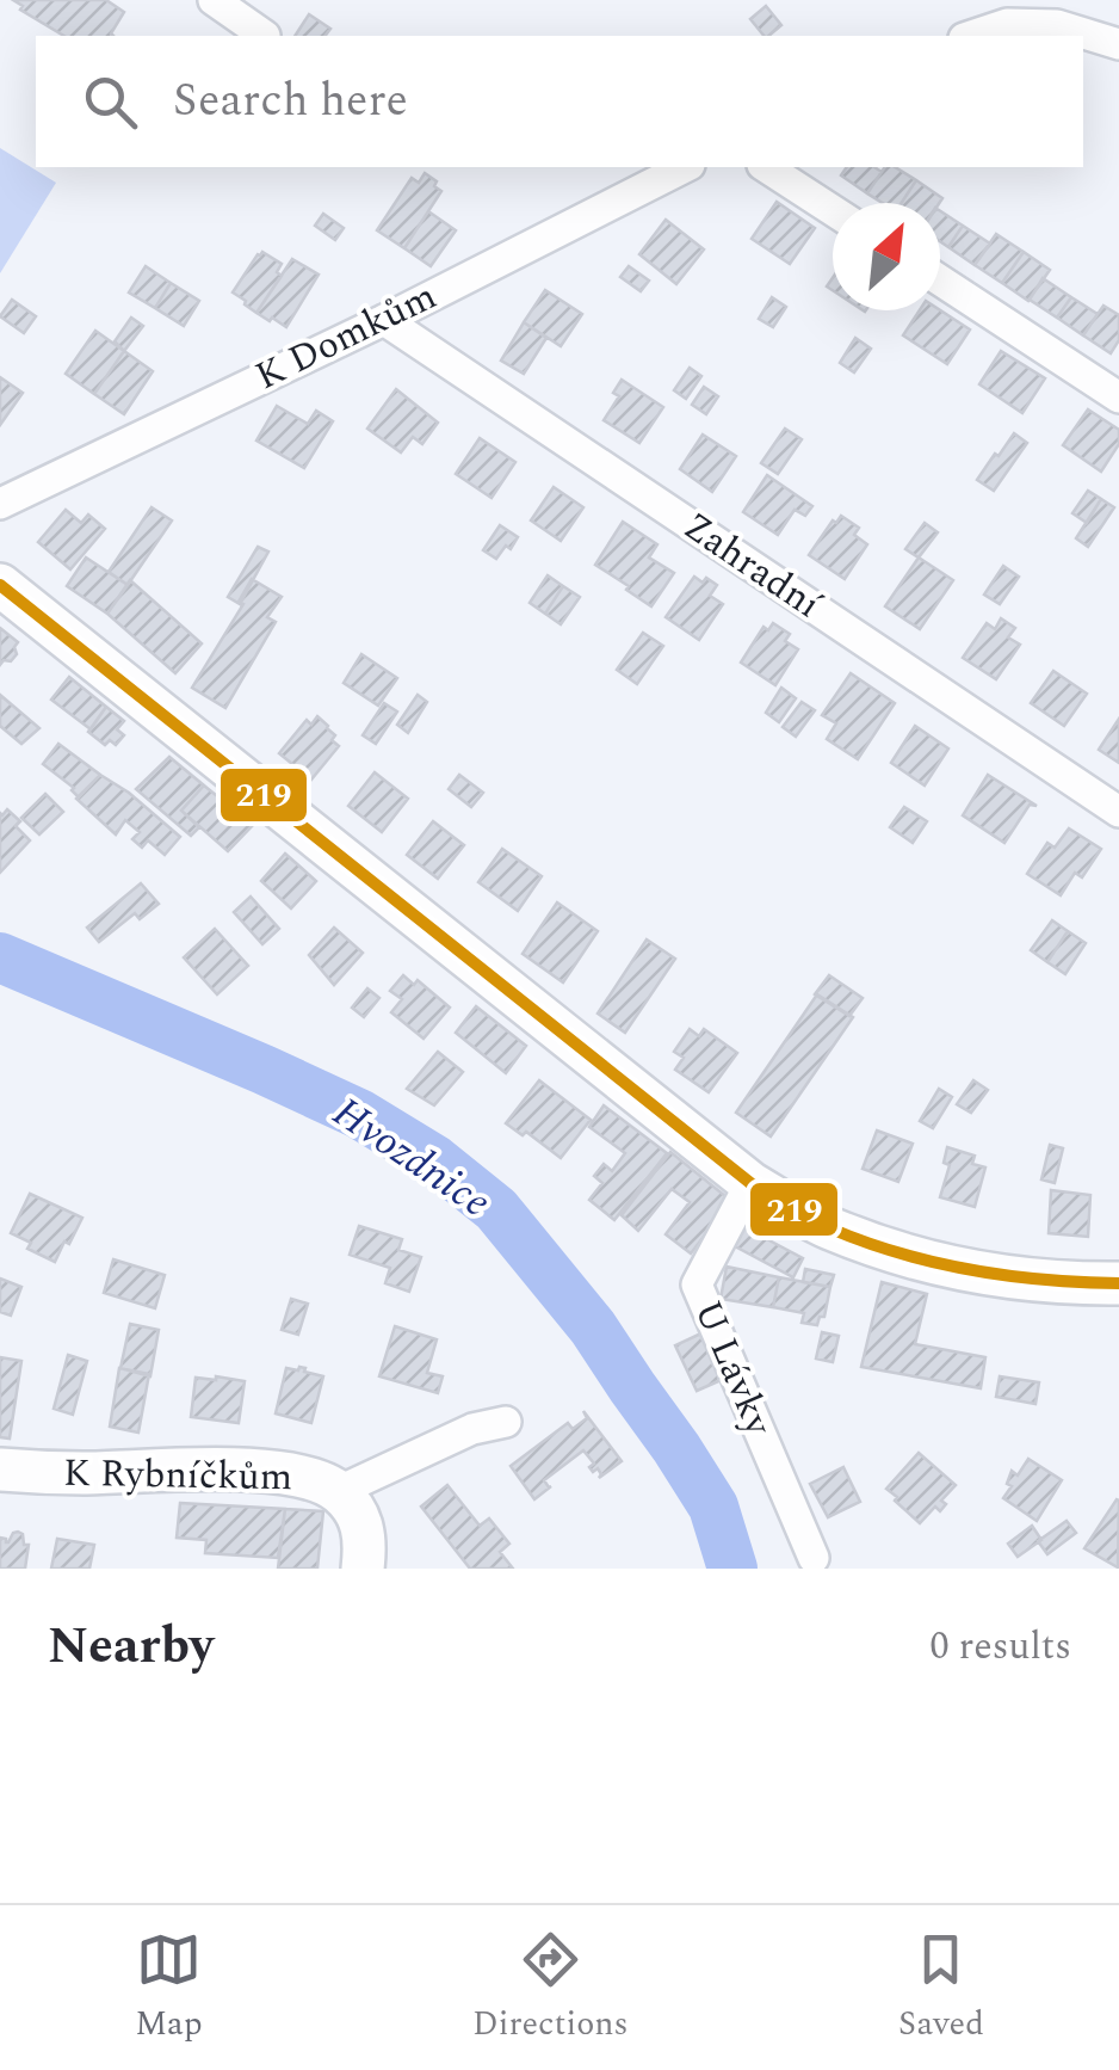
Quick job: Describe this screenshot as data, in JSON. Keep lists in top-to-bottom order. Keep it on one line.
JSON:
{"streets":{"main road":["K Rybníčkům"],"street":["K Domkům","Zahradní","U Lávky"]},"crossings":[["K Domkům","Zahradní"]],"water":["Hvozdnice"],"lines":["transit line 219"],"north":"top right","page":{"search":"Search here","heading":["Nearby","0 results"],"nav":["Map","Directions","Saved"]}}
